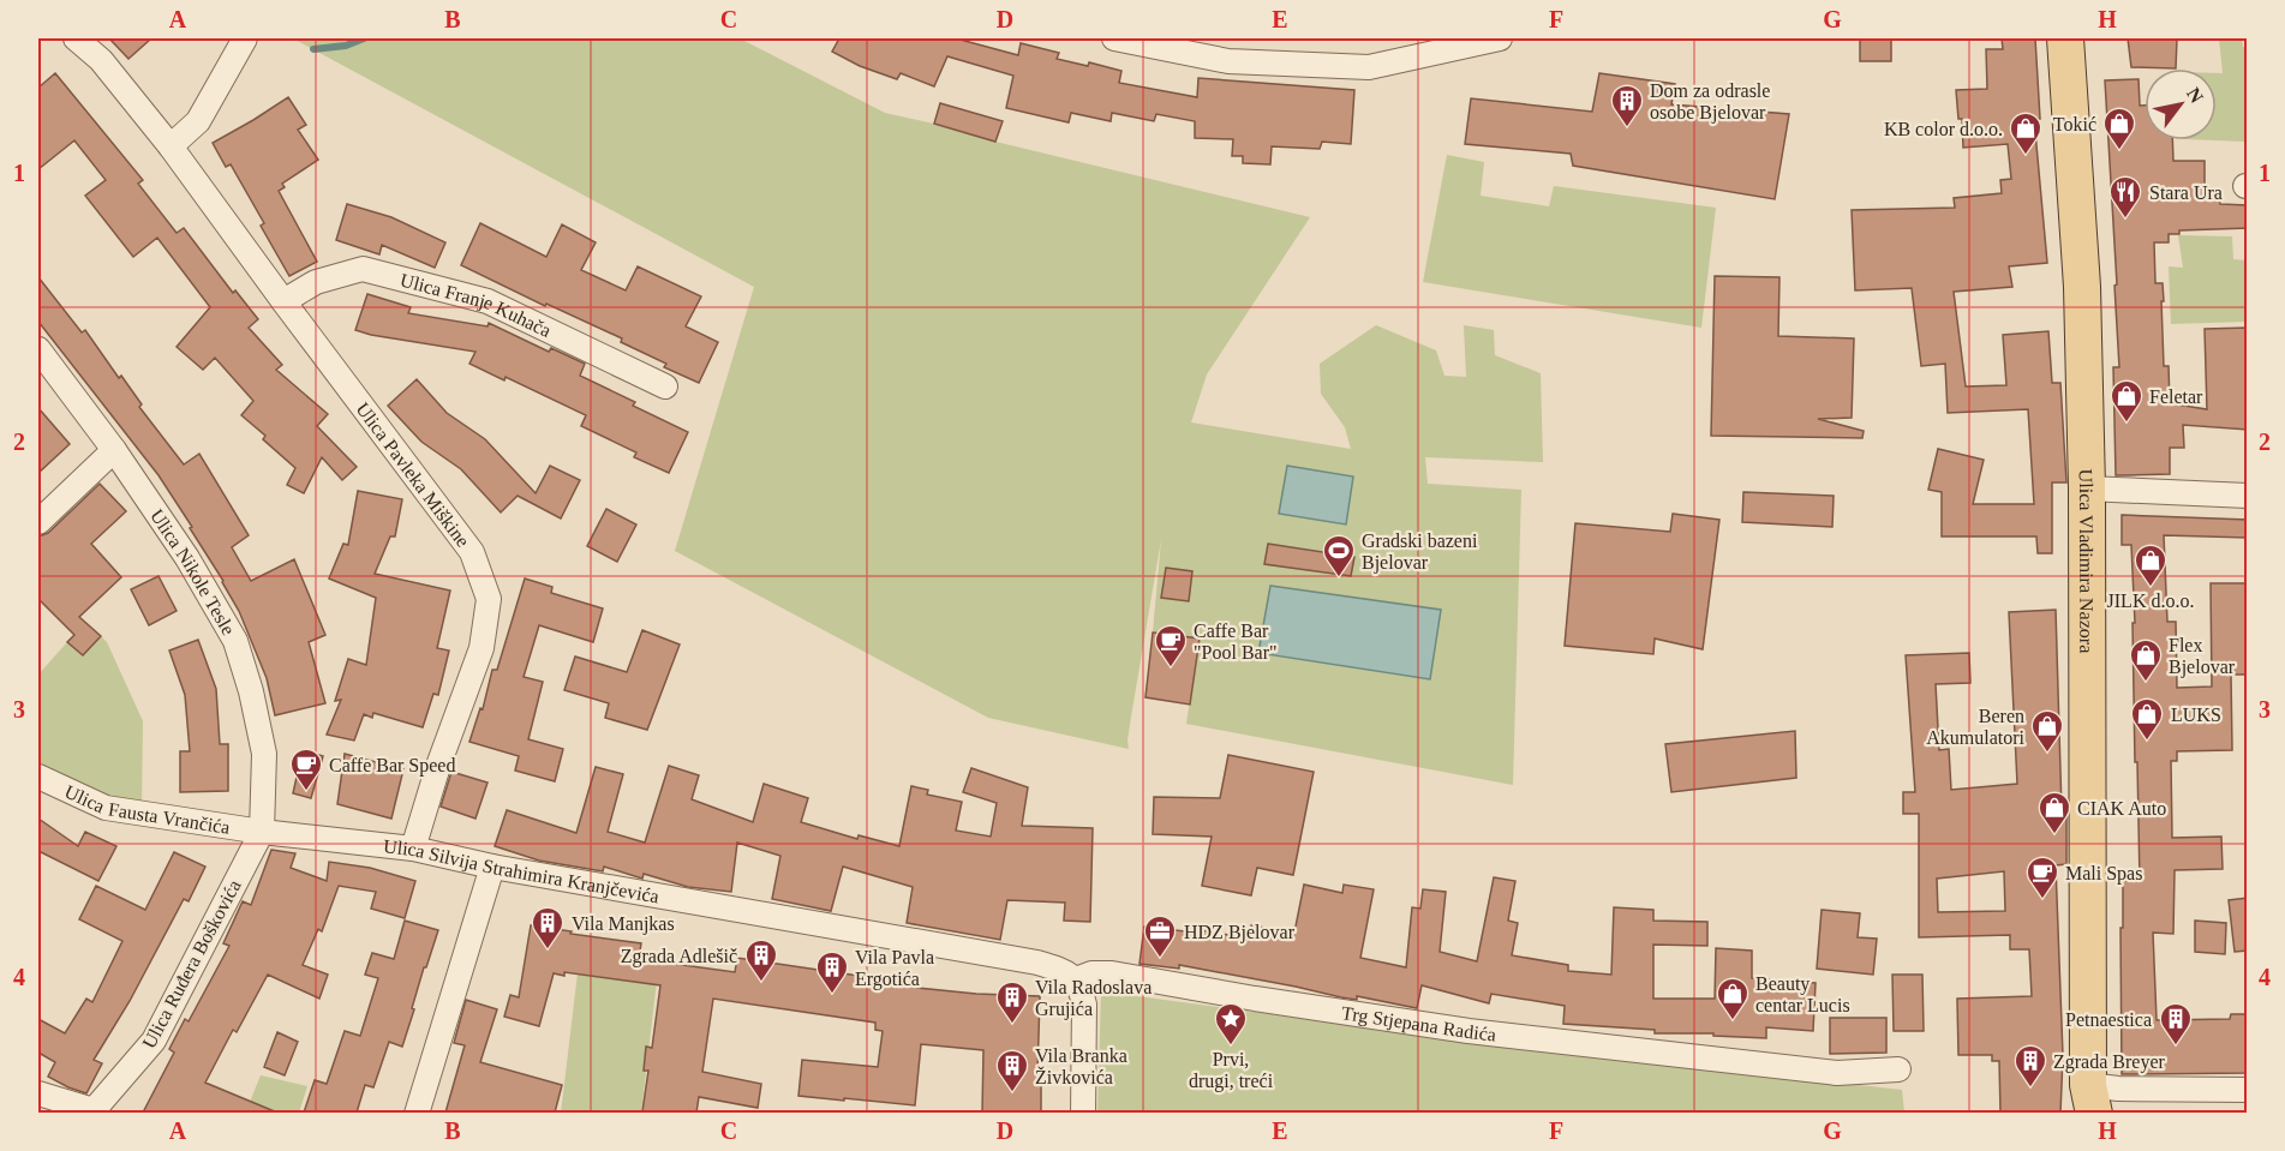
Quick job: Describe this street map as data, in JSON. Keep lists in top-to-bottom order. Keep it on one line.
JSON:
{"streets":{"main road":["Ulica Vladimira Nazora"],"street":["Ulica Franje Kuhača","Ulica Pavleka Miškine","Ulica Nikole Tesle","Ulica Fausta Vrančića","Ulica Silvija Strahimira Kranjčevića","Ulica Ruđera Boškovića","Trg Stjepana Radića"]},"crossings":[["Ulica Franje Kuhača","Ulica Pavleka Miškine"],["Ulica Pavleka Miškine","Ulica Silvija Strahimira Kranjčevića"],["Ulica Nikole Tesle","Ulica Fausta Vrančića"],["Ulica Nikole Tesle","Ulica Silvija Strahimira Kranjčevića"],["Ulica Nikole Tesle","Ulica Ruđera Boškovića"],["Ulica Fausta Vrančića","Ulica Silvija Strahimira Kranjčevića"],["Ulica Fausta Vrančića","Ulica Ruđera Boškovića"],["Ulica Silvija Strahimira Kranjčevića","Ulica Ruđera Boškovića"],["Ulica Silvija Strahimira Kranjčevića","Trg Stjepana Radića"]],"places":{"building":["Dom za odrasle osobe Bjelovar","Vila Manjkas","Zgrada Adlešič","Vila Pavla Ergotića","Vila Radoslava Grujića","Petnaestica","Zgrada Breyer","Vila Branka Živkovića"],"shop":["Tokić","KB color d.o.o.","Feletar","JILK d.o.o.","Flex Bjelovar","LUKS","Beren Akumulatori","CIAK Auto","Beauty centar Lucis"],"restaurant":["Stara Ura"],"sports":["Gradski bazeni Bjelovar"],"cafe":["Caffe Bar \"Pool Bar\"","Caffe Bar Speed","Mali Spas"],"office":["HDZ Bjelovar"],"place":["Prvi, drugi, treći"]},"north":"top right","grid":{"columns":["A","B","C","D","E","F","G","H"],"rows":["1","2","3","4"]}}
